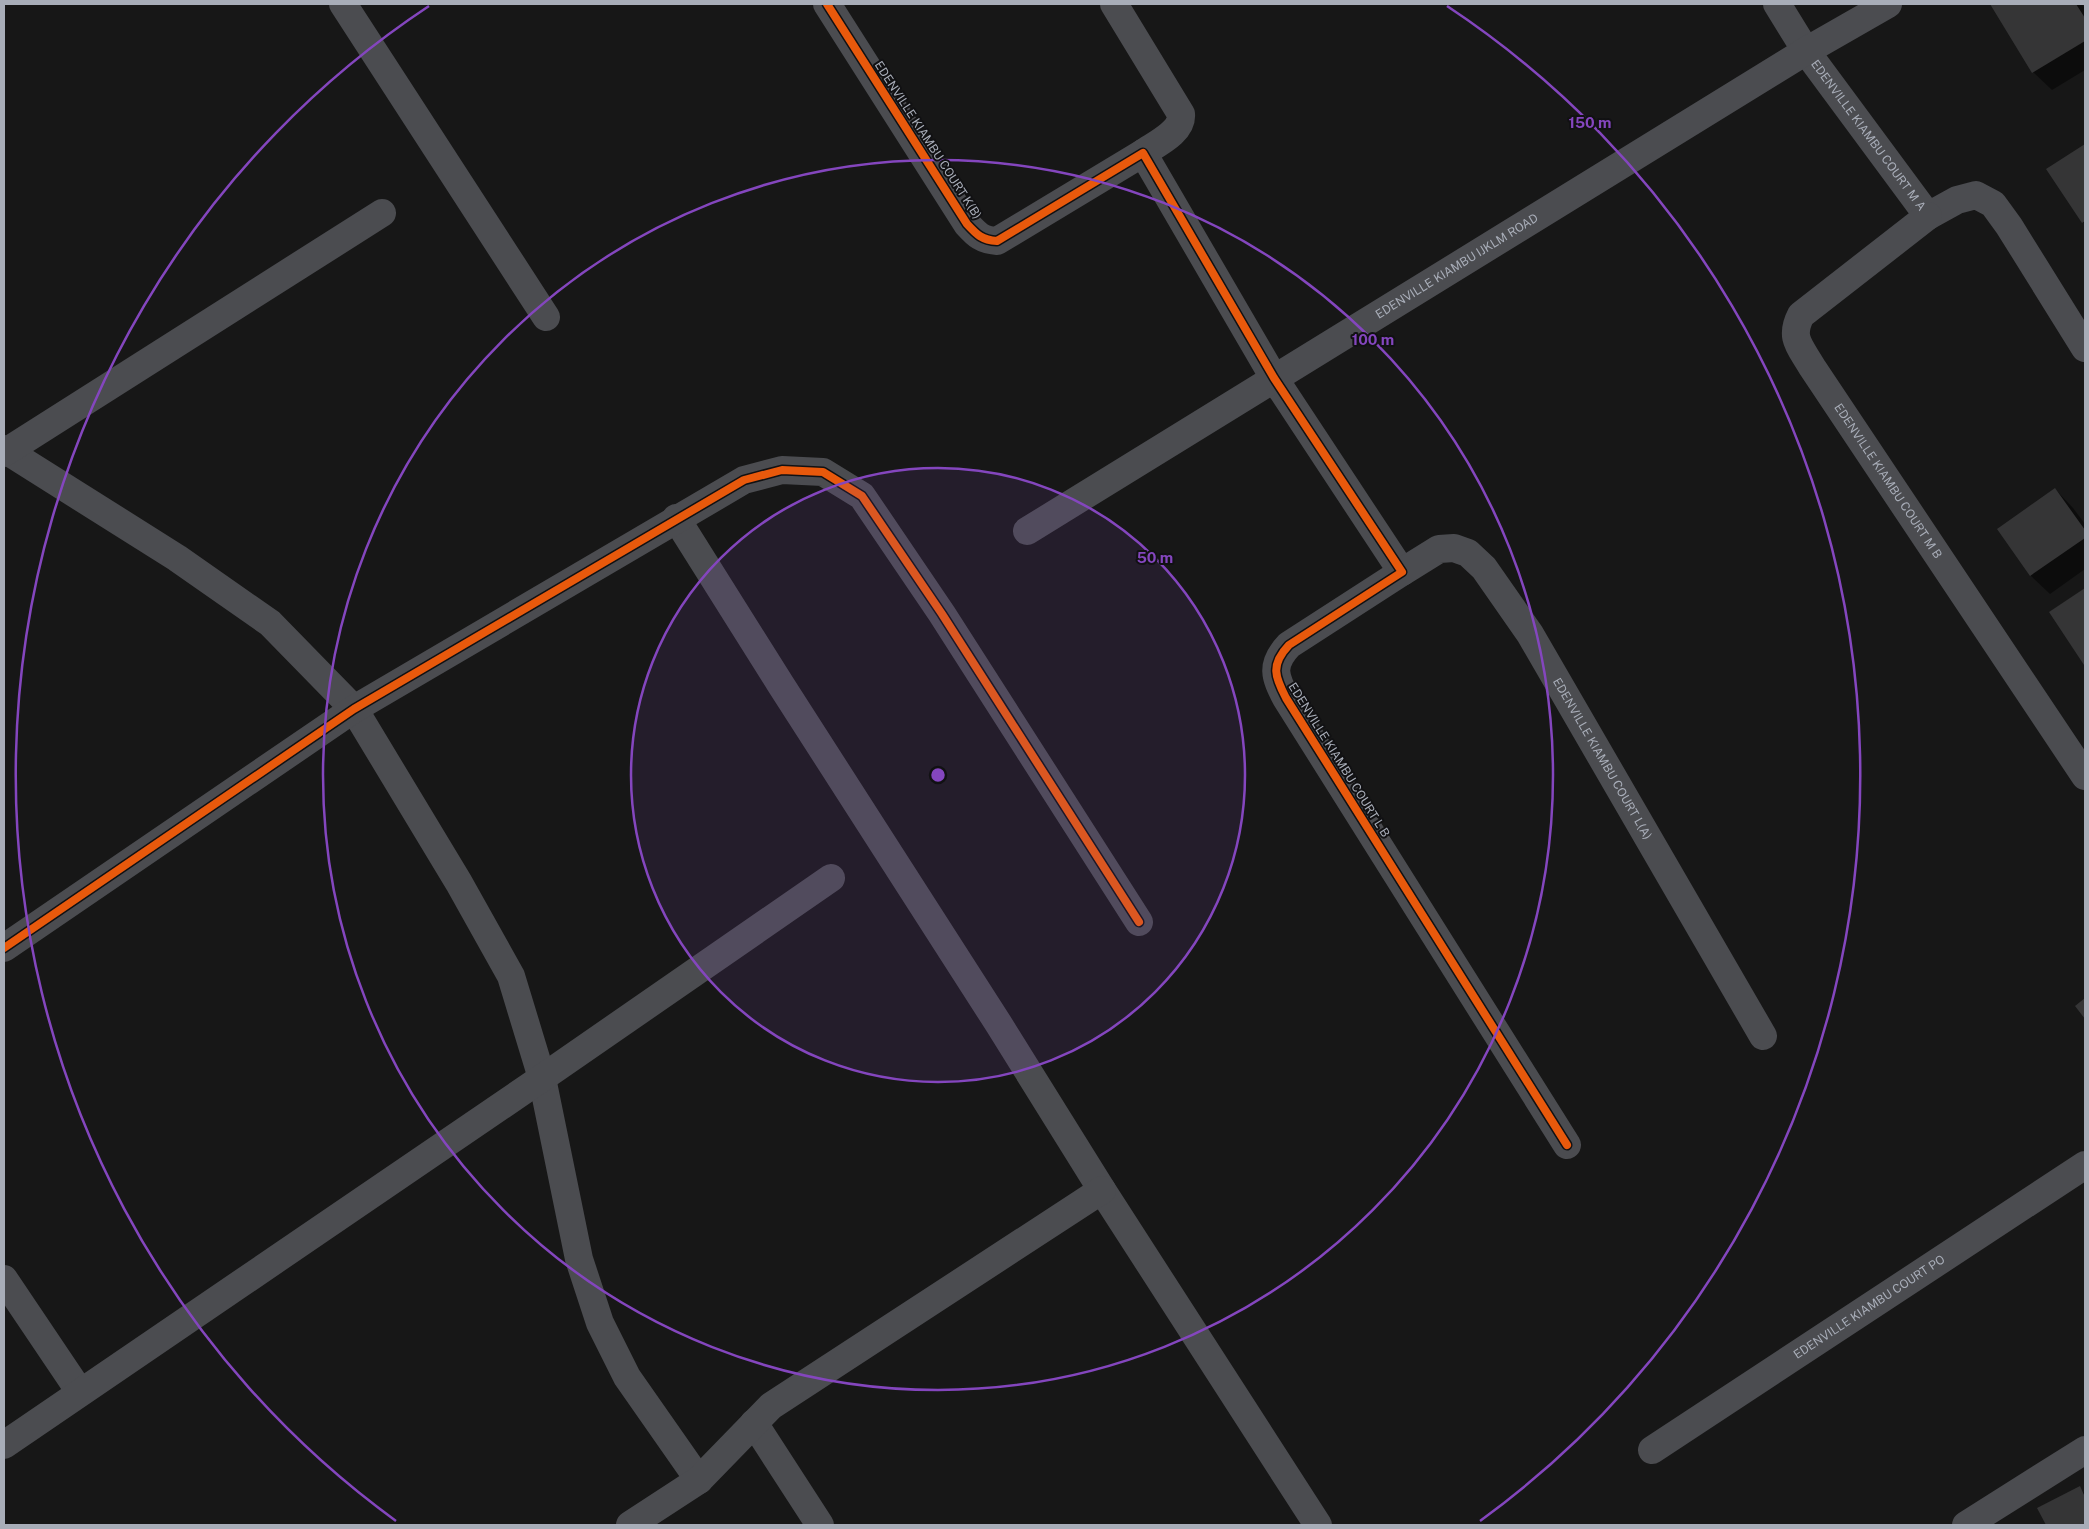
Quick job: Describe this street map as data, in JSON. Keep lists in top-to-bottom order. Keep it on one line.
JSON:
{"streets":{"street":["EDENVILLE KIAMBU COURT M A","EDENVILLE KIAMBU COURT K(B)","EDENVILLE KIAMBU IJKLM ROAD","EDENVILLE KIAMBU COURT M B","EDENVILLE KIAMBU COURT L(A)","EDENVILLE KIAMBU COURT L B","EDENVILLE KIAMBU COURT PO"]},"crossings":[["EDENVILLE KIAMBU COURT M A","EDENVILLE KIAMBU IJKLM ROAD"],["EDENVILLE KIAMBU COURT M A","EDENVILLE KIAMBU COURT M B"],["EDENVILLE KIAMBU COURT L(A)","EDENVILLE KIAMBU COURT L B"]],"rings":["150 m","100 m","50 m"]}
